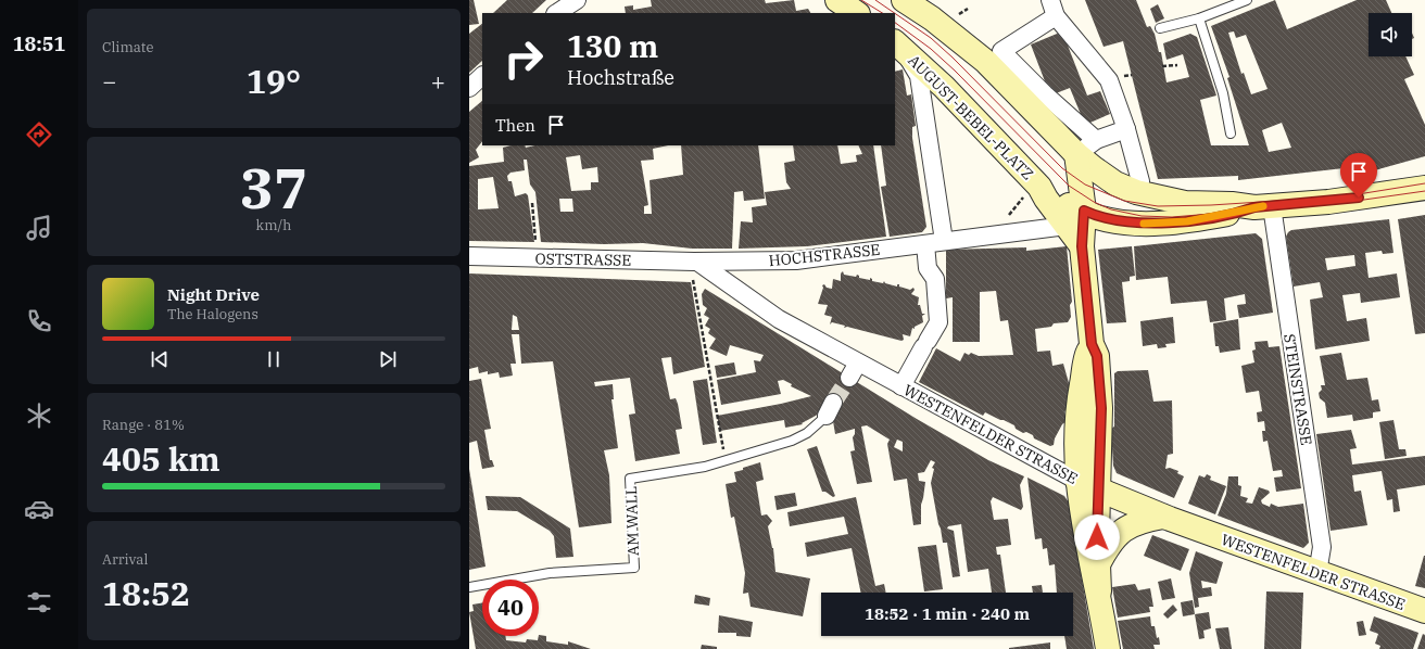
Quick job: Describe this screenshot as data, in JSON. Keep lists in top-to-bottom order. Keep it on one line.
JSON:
{"streets":{"street":["AUGUST-BEBEL-PLATZ","HOCHSTRASSE","OSTSTRASSE","STEINSTRASSE","WESTENFELDER STRASSE"],"lane":["AM WALL"]},"crossings":[["AUGUST-BEBEL-PLATZ","HOCHSTRASSE"],["HOCHSTRASSE","OSTSTRASSE"],["HOCHSTRASSE","STEINSTRASSE"],["HOCHSTRASSE","WESTENFELDER STRASSE"],["OSTSTRASSE","WESTENFELDER STRASSE"],["STEINSTRASSE","WESTENFELDER STRASSE"]],"page":{"tabs":"18:51","tile":["Climate",["37","km/h"],["Range · 81%","405 km"],["Arrival","18:52"]],"turn":["130 m","Hochstraße"],"heat":["−","19°","+"],"then":"Then","song":["Night Drive","The Halogens"],"limit":"40","trip":"18:52 · 1 min · 240 m"}}
